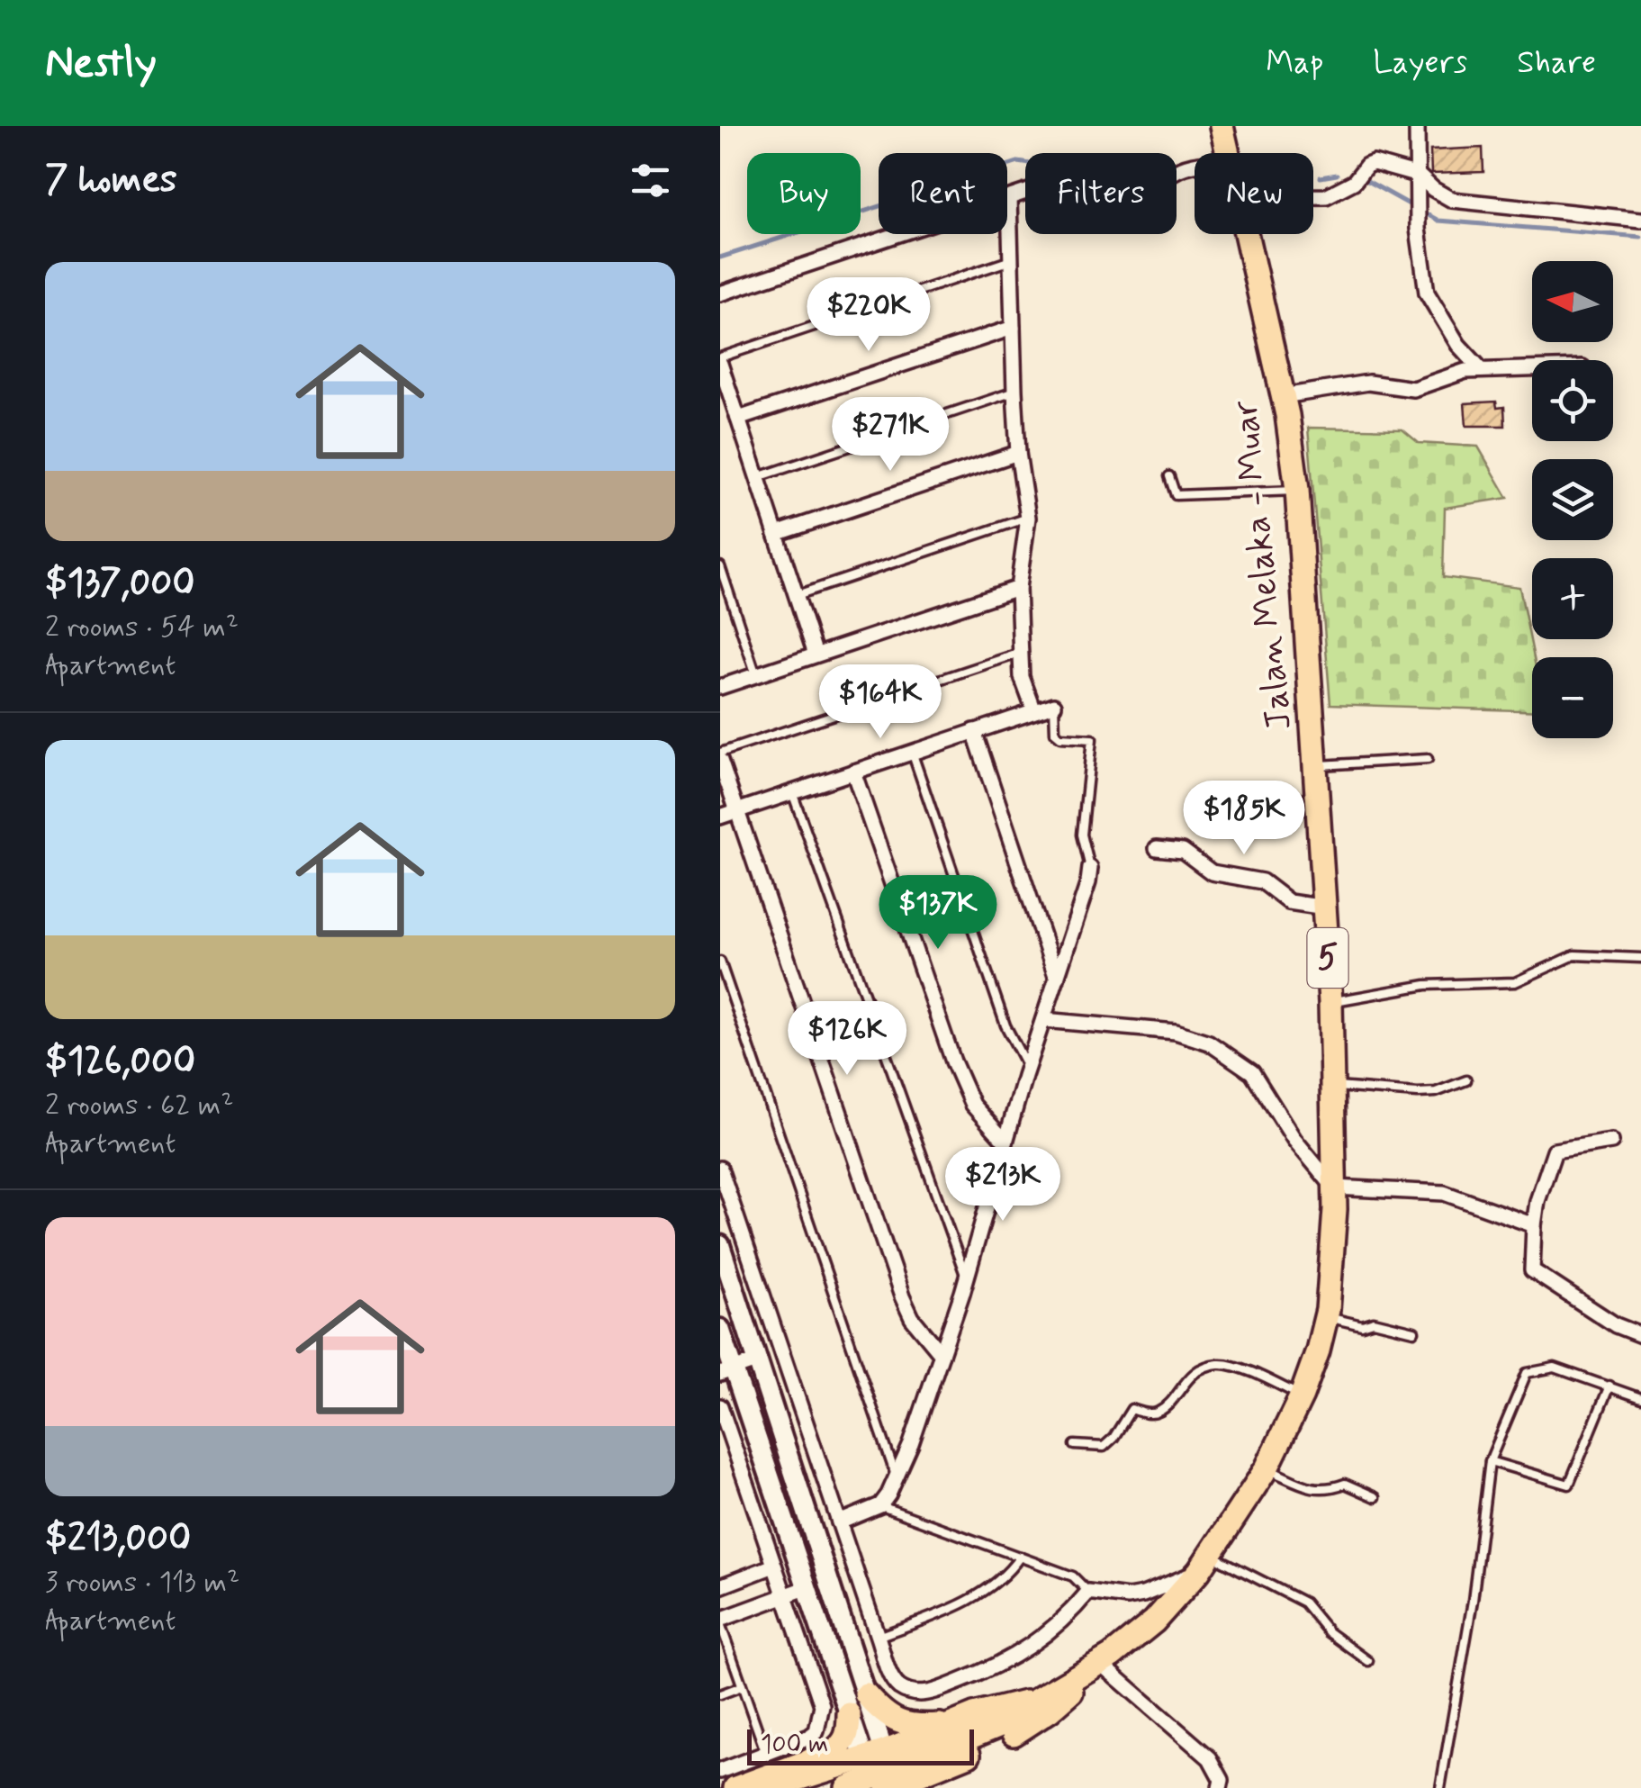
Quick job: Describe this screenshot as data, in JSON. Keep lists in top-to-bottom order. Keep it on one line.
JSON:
{"streets":{"main road":["Jalan Melaka - Muar","5"]},"scale_bar":"100 m","north":"left","page":{"header":"Nestly","nav":["Map","Layers","Share"],"heading":"7 homes","chip":["Buy","Rent","Filters","New"],"list":[{"name":"$137,000","note":"2 rooms · 54 m² · Apartment"},{"name":"$126,000","note":"2 rooms · 62 m² · Apartment"},{"name":"$213,000","note":"3 rooms · 113 m² · Apartment"}],"map_buttons":["+","−"],"price":["$220K","$271K","$164K","$185K","$137K","$126K","$213K"],"scale":"100 m"}}
